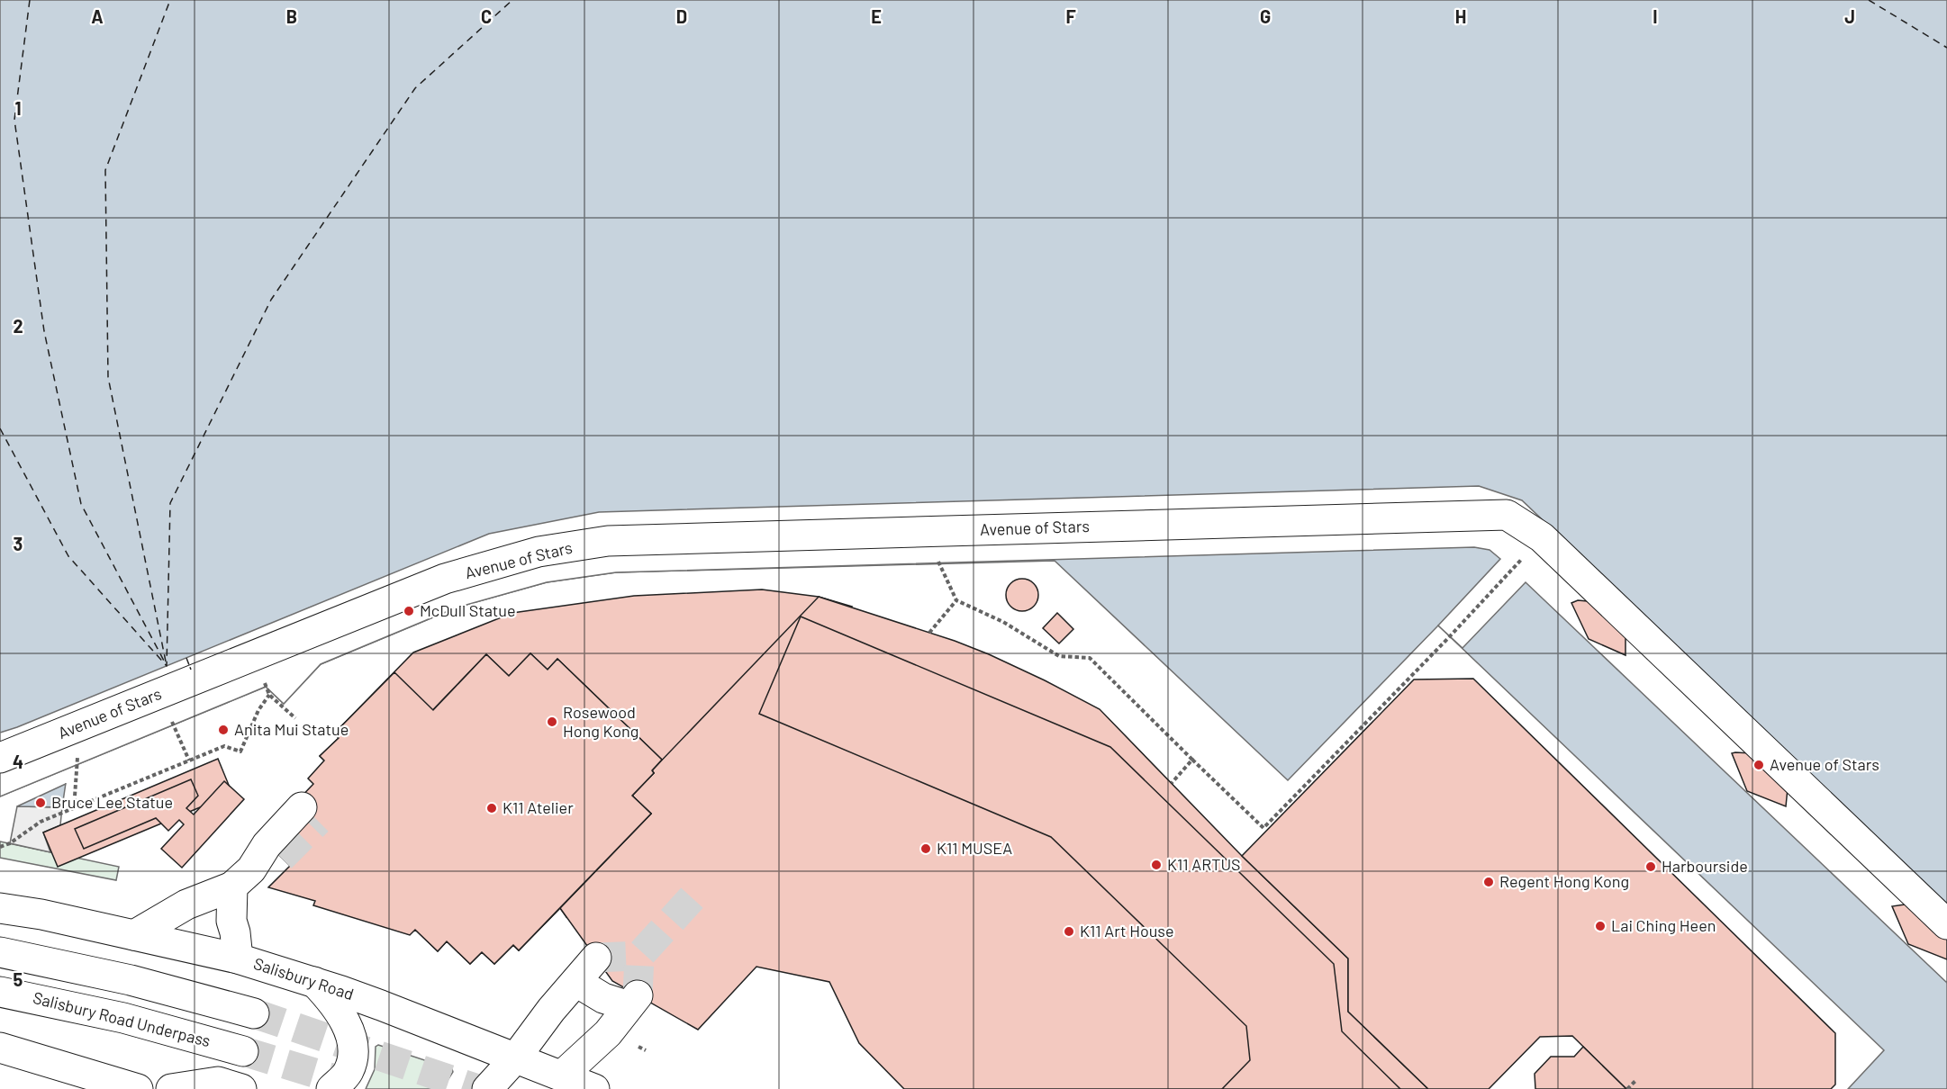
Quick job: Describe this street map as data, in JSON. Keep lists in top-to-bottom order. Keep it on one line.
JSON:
{"streets":{"street":["Avenue of Stars","Salisbury Road","Salisbury Road Underpass"]},"places":["McDull Statue","Rosewood Hong Kong","Anita Mui Statue","Avenue of Stars","Bruce Lee Statue","K11 Atelier","K11 MUSEA","K11 ARTUS","Harbourside","Regent Hong Kong","Lai Ching Heen","K11 Art House"],"grid":{"columns":["A","B","C","D","E","F","G","H","I","J"],"rows":["1","2","3","4","5"]}}
